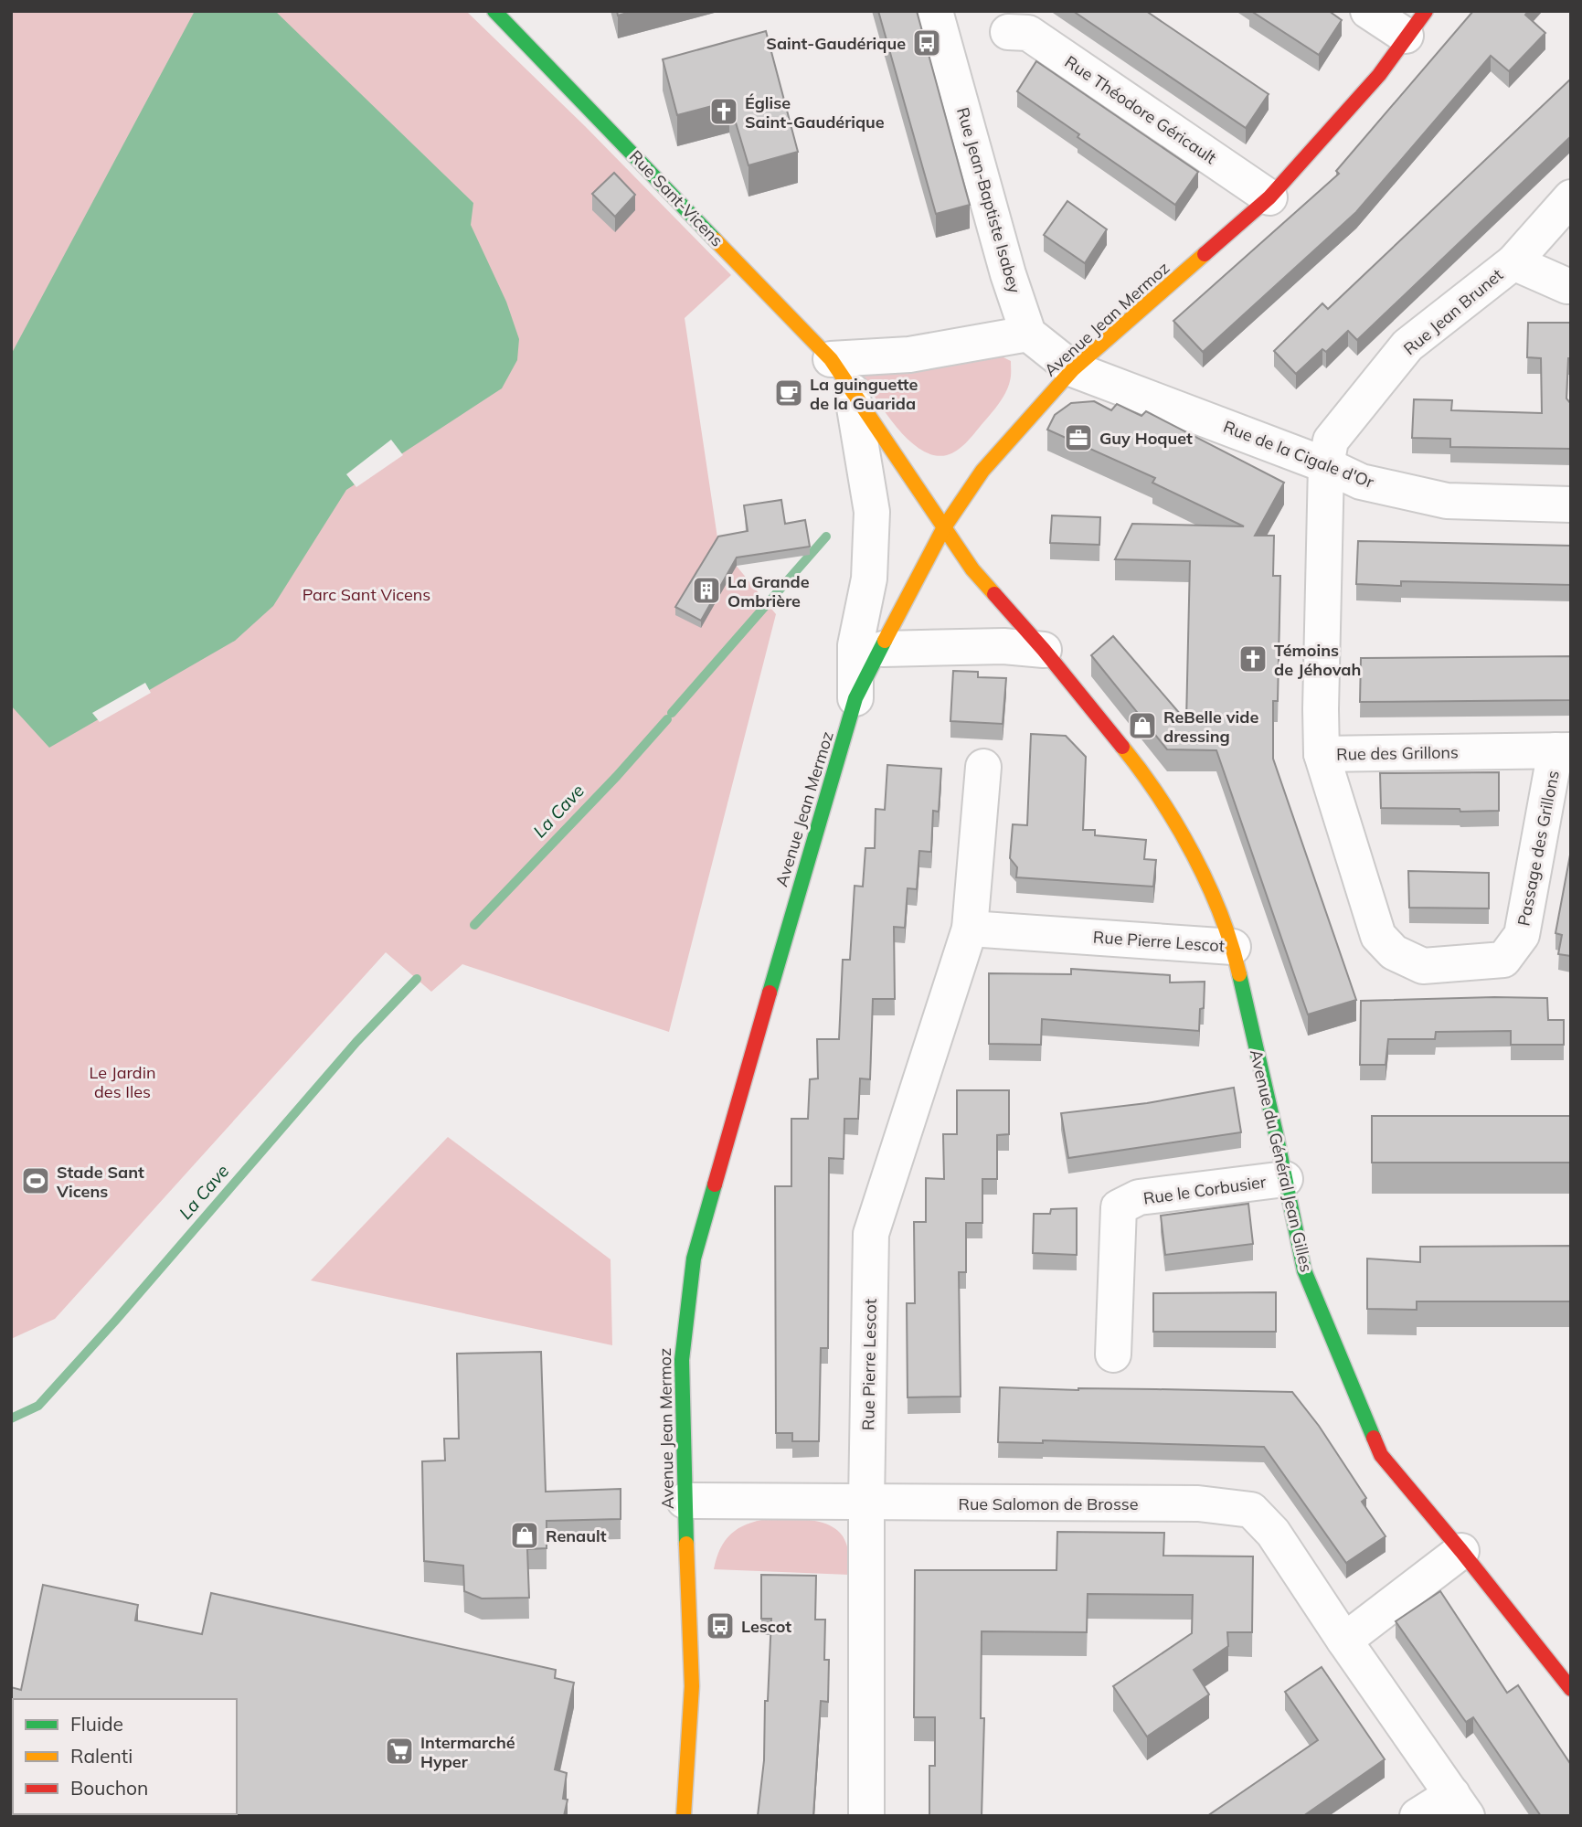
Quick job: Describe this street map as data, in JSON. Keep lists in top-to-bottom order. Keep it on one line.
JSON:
{"streets":{"main road":["Rue Sant-Vicens","Avenue Jean Mermoz","Avenue du Général Jean Gilles"],"street":["Rue Théodore Géricault","Rue Jean-Baptiste Isabey","Rue Jean Brunet","Rue de la Cigale d'Or","Rue des Grillons","Passage des Grillons","Rue Pierre Lescot","Rue le Corbusier","Rue Salomon de Brosse"]},"crossings":[["Rue Théodore Géricault","Avenue Jean Mermoz"],["Rue Sant-Vicens","Avenue Jean Mermoz"],["Rue Sant-Vicens","Avenue du Général Jean Gilles"],["Rue Jean Brunet","Rue de la Cigale d'Or"],["Rue Jean Brunet","Rue des Grillons"],["Avenue Jean Mermoz","Rue de la Cigale d'Or"],["Avenue Jean Mermoz","Avenue du Général Jean Gilles"],["Avenue Jean Mermoz","Rue Salomon de Brosse"],["Rue de la Cigale d'Or","Rue des Grillons"],["Rue des Grillons","Passage des Grillons"],["Rue Pierre Lescot","Avenue du Général Jean Gilles"],["Rue Pierre Lescot","Rue Salomon de Brosse"],["Avenue du Général Jean Gilles","Rue le Corbusier"]],"water":["La Cave"],"parks":["Parc Sant Vicens","Le Jardin des Iles"],"places":{"bus stop":["Saint-Gaudérique","Lescot"],"church":["Église Saint-Gaudérique","Témoins de Jéhovah"],"cafe":["La guinguette de la Guarida"],"office":["Guy Hoquet"],"building":["La Grande Ombrière"],"shop":["ReBelle vide dressing","Renault"],"sports":["Stade Sant Vicens"],"supermarket":["Intermarché Hyper"]},"legend":["Fluide","Ralenti","Bouchon"]}
